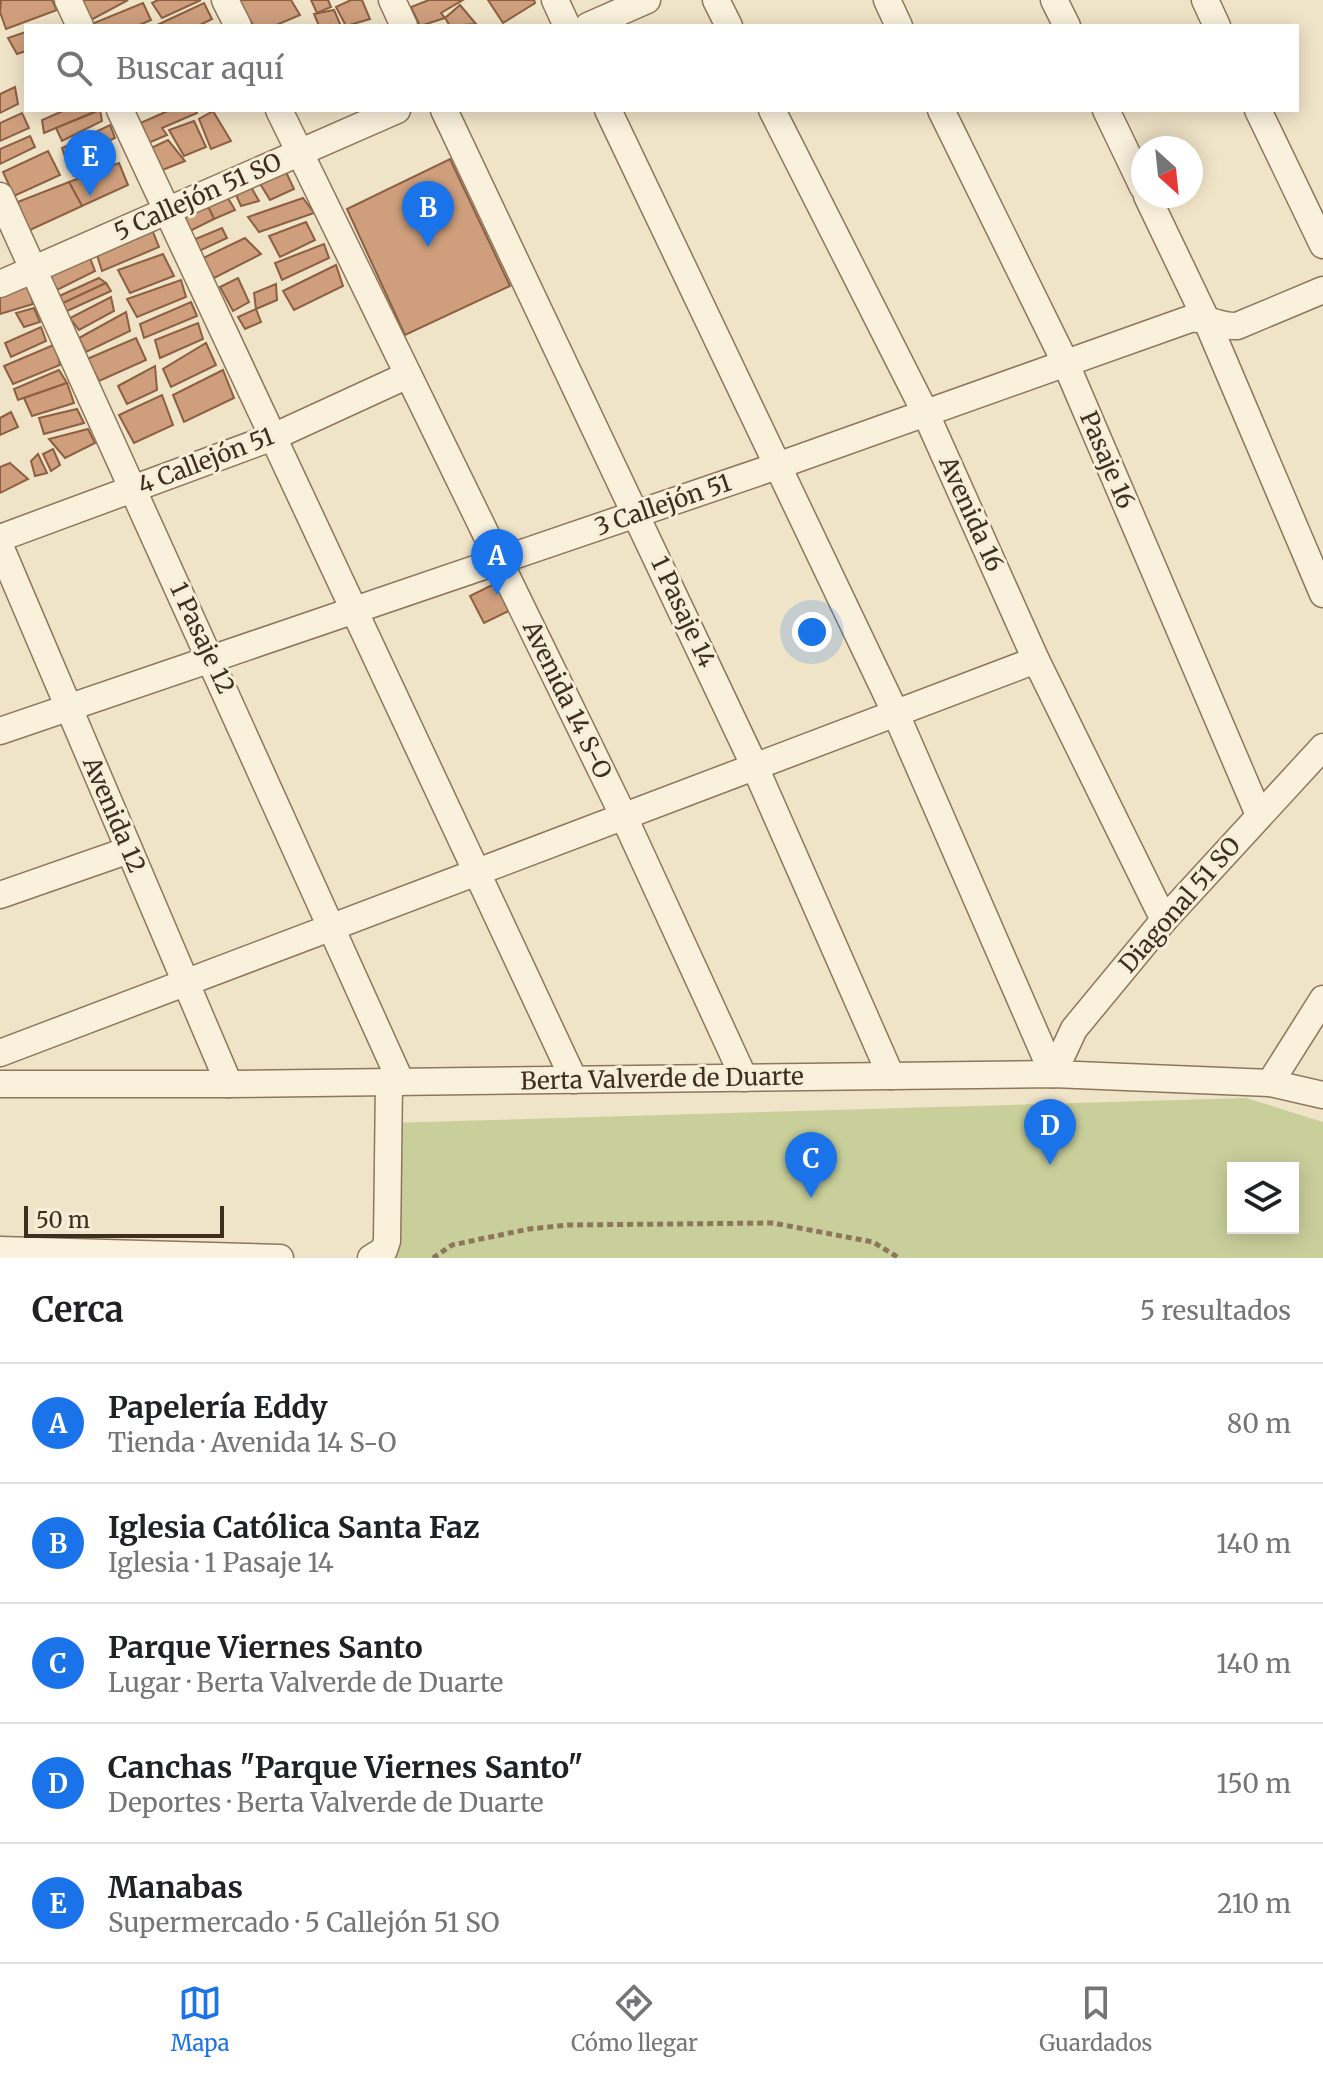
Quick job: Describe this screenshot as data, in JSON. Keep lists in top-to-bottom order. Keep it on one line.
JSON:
{"streets":{"street":["5 Callejón 51 SO","Pasaje 16","4 Callejón 51","3 Callejón 51","Avenida 16","1 Pasaje 14","1 Pasaje 12","Avenida 14 S-O","Avenida 12","Diagonal 51 SO","Berta Valverde de Duarte"]},"crossings":[["5 Callejón 51 SO","1 Pasaje 12"],["5 Callejón 51 SO","Avenida 14 S-O"],["Pasaje 16","3 Callejón 51"],["Pasaje 16","Diagonal 51 SO"],["4 Callejón 51","1 Pasaje 12"],["4 Callejón 51","Avenida 14 S-O"],["3 Callejón 51","Avenida 16"],["3 Callejón 51","1 Pasaje 14"],["3 Callejón 51","1 Pasaje 12"],["3 Callejón 51","Avenida 14 S-O"],["3 Callejón 51","Avenida 12"],["Avenida 16","Diagonal 51 SO"],["1 Pasaje 14","Berta Valverde de Duarte"],["1 Pasaje 12","Berta Valverde de Duarte"],["Avenida 14 S-O","Berta Valverde de Duarte"],["Avenida 12","Berta Valverde de Duarte"],["Diagonal 51 SO","Berta Valverde de Duarte"]],"scale_bar":"50 m","north":"bottom right","page":{"search":"Buscar aquí","pins":["E","B","A","D","C"],"scale":"50 m","heading":["Cerca","5 resultados"],"list":[{"mark":"A","name":"Papelería Eddy","note":"Tienda · Avenida 14 S-O","value":"80 m"},{"mark":"B","name":"Iglesia Católica Santa Faz","note":"Iglesia · 1 Pasaje 14","value":"140 m"},{"mark":"C","name":"Parque Viernes Santo","note":"Lugar · Berta Valverde de Duarte","value":"140 m"},{"mark":"D","name":"Canchas \"Parque Viernes Santo\"","note":"Deportes · Berta Valverde de Duarte","value":"150 m"},{"mark":"E","name":"Manabas","note":"Supermercado · 5 Callejón 51 SO","value":"210 m"}],"nav":["Mapa","Cómo llegar","Guardados"]}}
